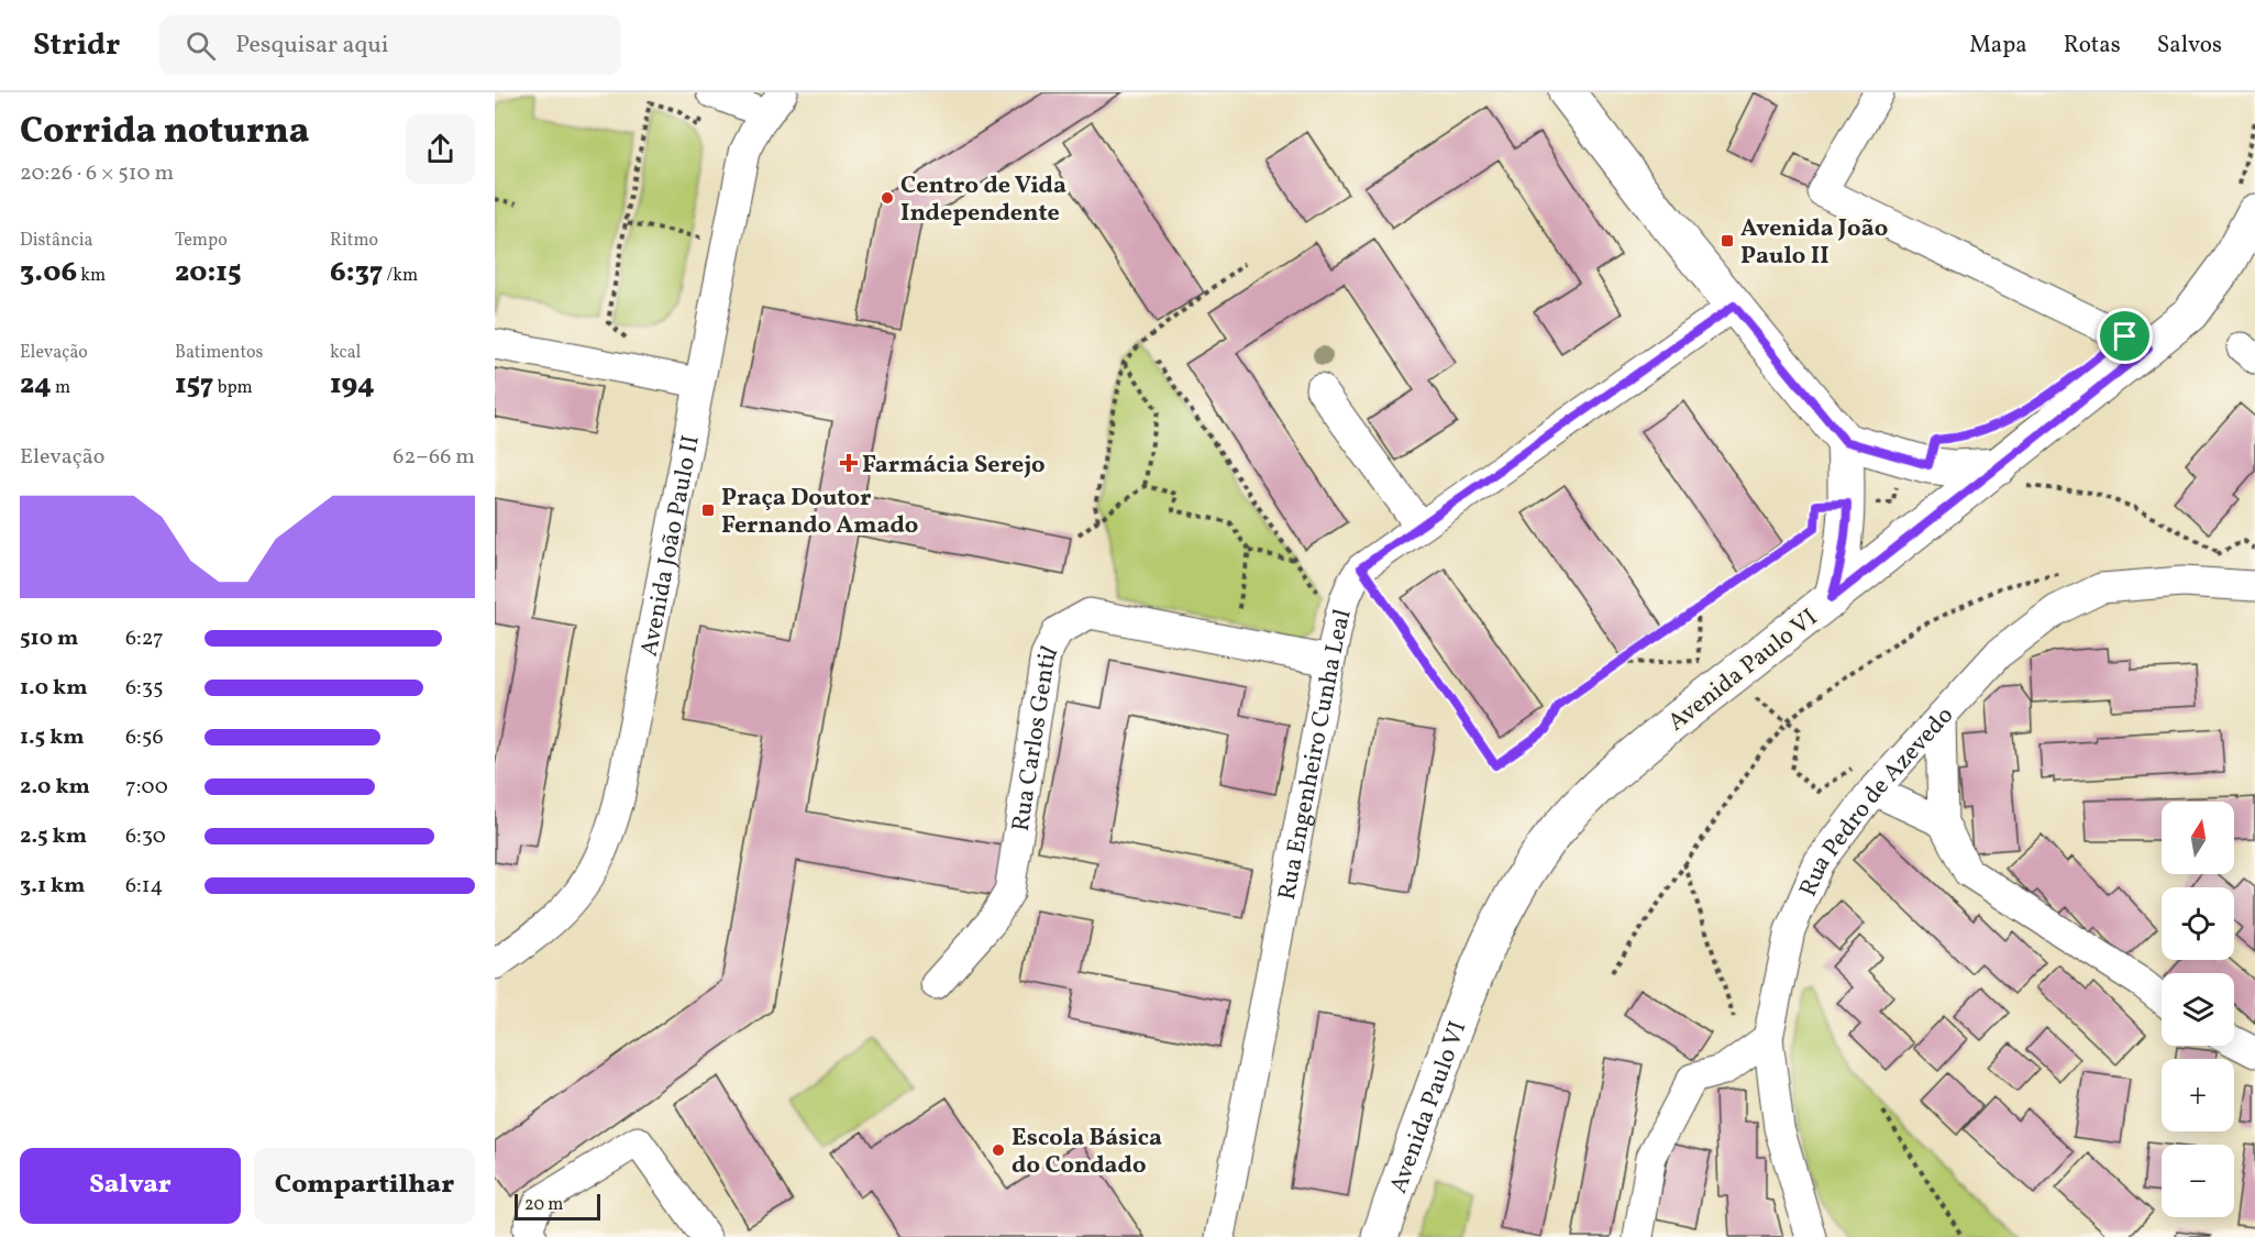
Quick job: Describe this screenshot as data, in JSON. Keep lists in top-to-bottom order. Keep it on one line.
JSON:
{"streets":{"main road":["Avenida Paulo VI"],"street":["Avenida João Paulo II","Rua Carlos Gentil","Rua Engenheiro Cunha Leal","Rua Pedro de Azevedo"]},"crossings":[["Rua Carlos Gentil","Rua Engenheiro Cunha Leal"]],"places":{"other":["Centro de Vida Independente","Escola Básica do Condado"],"transit":["Avenida João Paulo II","Praça Doutor Fernando Amado"],"health":["Farmácia Serejo"]},"scale_bar":"20 m","north":"top","page":{"header":"Stridr","search":"Pesquisar aqui","nav":["Mapa","Rotas","Salvos"],"heading":["Corrida noturna","20:26 · 6 × 510 m"],"stats":[["Distância","3.06 km"],["Tempo","20:15"],["Ritmo","6:37 /km"],["Elevação","24 m"],["Batimentos","157 bpm"],["kcal","194"]],"chart":["Elevação","62–66 m"],"list":[{"name":"510 m","note":"6:27"},{"name":"1.0 km","note":"6:35"},{"name":"1.5 km","note":"6:56"},{"name":"2.0 km","note":"7:00"},{"name":"2.5 km","note":"6:30"},{"name":"3.1 km","note":"6:14"}],"map_buttons":["+","−"],"buttons":["Salvar","Compartilhar"],"scale":"20 m"}}
